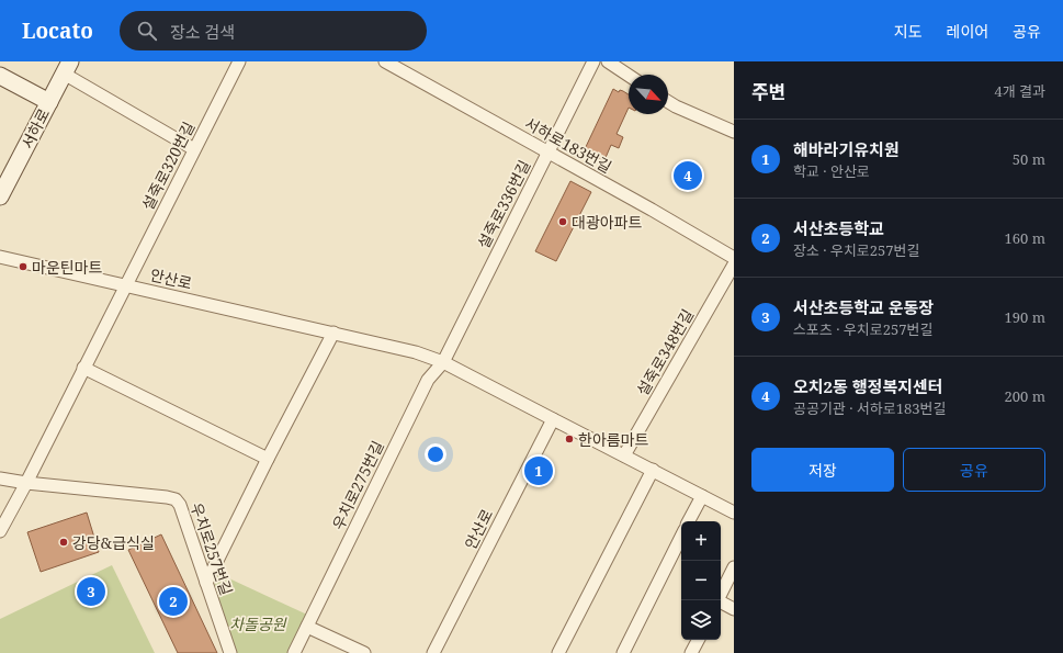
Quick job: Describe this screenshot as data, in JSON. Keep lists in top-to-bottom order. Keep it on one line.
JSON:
{"streets":{"main road":["서하로"],"street":["서하로183번길","설죽로320번길","설죽로336번길","안산로","설죽로348번길","우치로275번길","우치로257번길"]},"crossings":[["서하로183번길","설죽로336번길"],["설죽로320번길","안산로"],["설죽로336번길","안산로"],["설죽로336번길","우치로275번길"],["안산로","설죽로348번길"],["안산로","우치로275번길"]],"parks":["차돌공원"],"places":["대광아파트","마운틴마트","한아름마트","강당&급식실"],"north":"bottom right","page":{"header":"Locato","search":"장소 검색","nav":["지도","레이어","공유"],"heading":["주변","4개 결과"],"list":[{"mark":"1","name":"해바라기유치원","note":"학교 · 안산로","value":"50 m"},{"mark":"2","name":"서산초등학교","note":"장소 · 우치로257번길","value":"160 m"},{"mark":"3","name":"서산초등학교 운동장","note":"스포츠 · 우치로257번길","value":"190 m"},{"mark":"4","name":"오치2동 행정복지센터","note":"공공기관 · 서하로183번길","value":"200 m"}],"pins":["4","1","3","2"],"buttons":["저장","공유"],"map_buttons":["+","−"]}}
